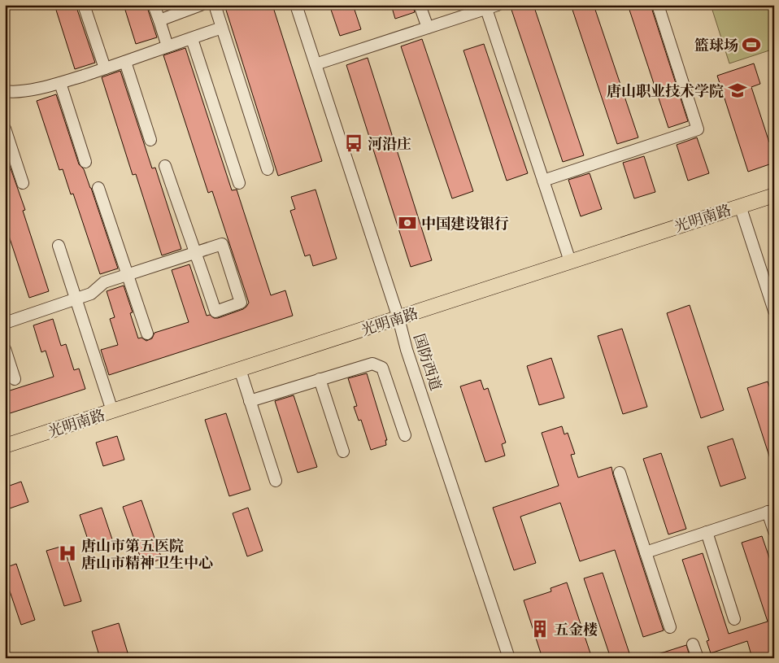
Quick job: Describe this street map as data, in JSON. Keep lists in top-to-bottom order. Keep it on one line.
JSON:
{"streets":{"main road":["光明南路"],"street":["国防西道"]},"crossings":[["光明南路","国防西道"]],"places":{"sports":["篮球场"],"school or university":["唐山职业技术学院"],"bus stop":["河沿庄"],"bank":["中国建设银行"],"hospital":["唐山市第五医院 唐山市精神卫生中心"],"building":["五金楼"]}}
